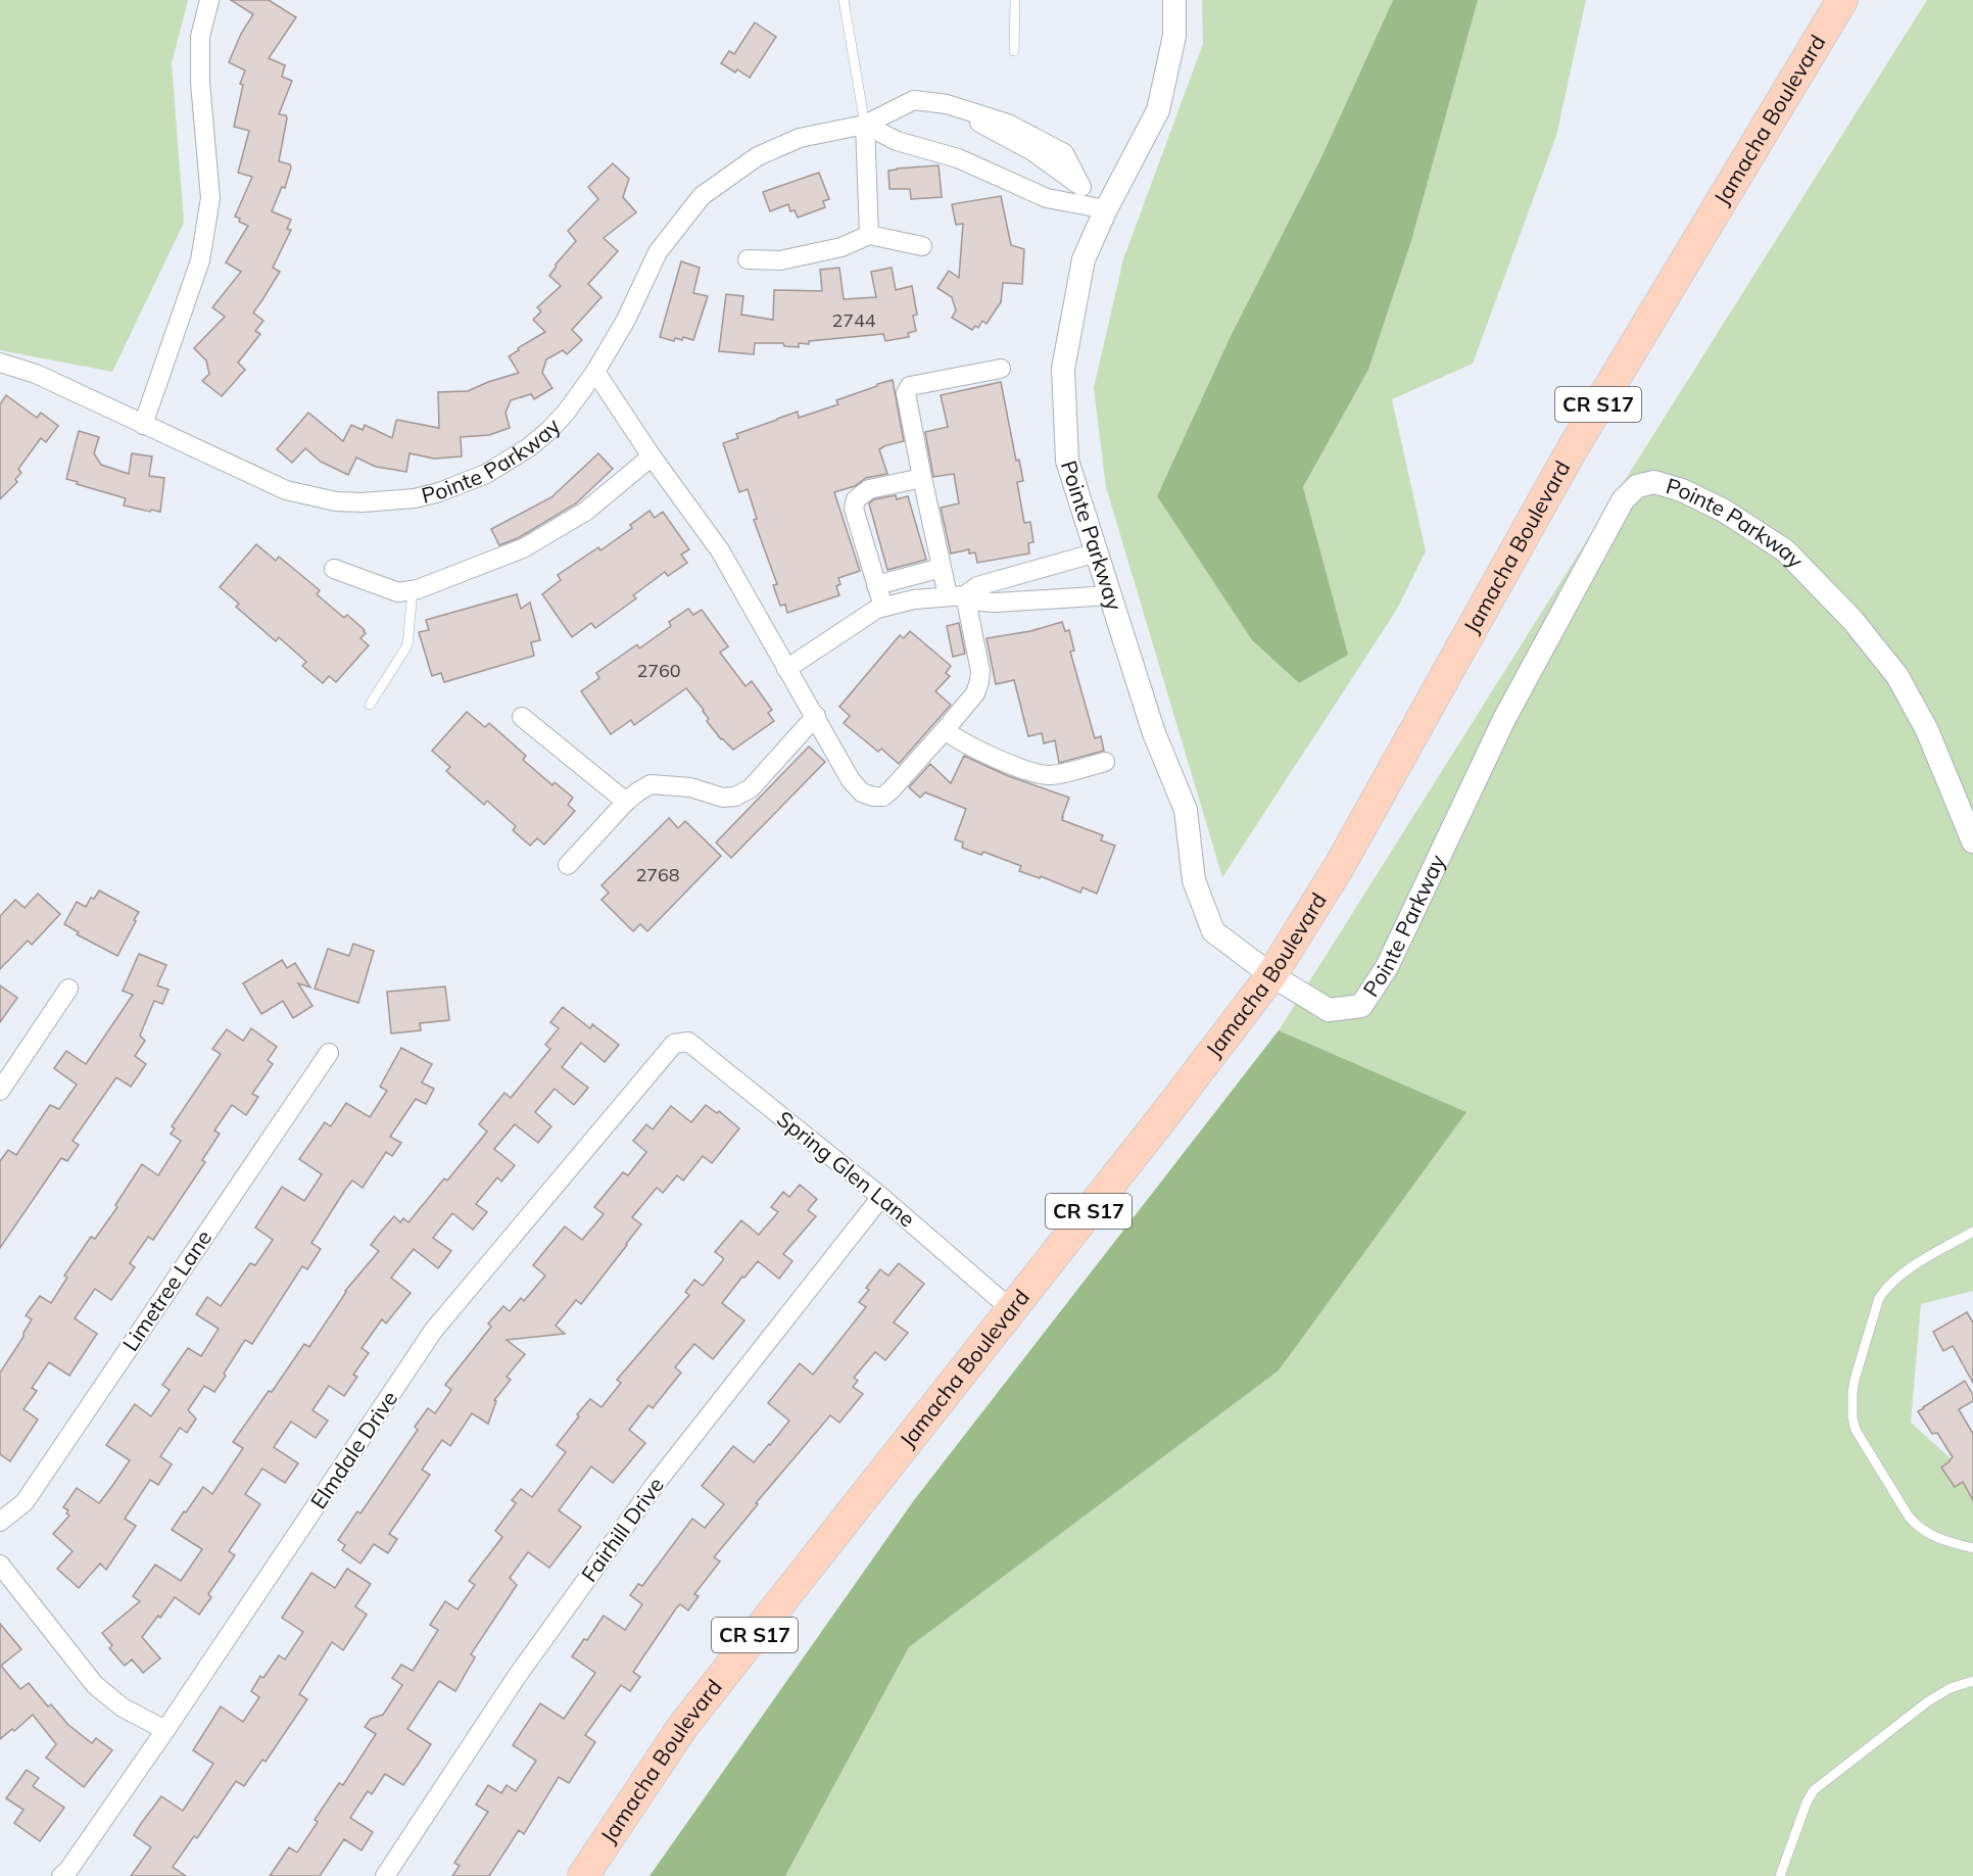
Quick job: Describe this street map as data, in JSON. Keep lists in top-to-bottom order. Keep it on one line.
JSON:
{"streets":{"main road":["Jamacha Boulevard","CR S17"],"street":["Pointe Parkway","Spring Glen Lane","Limetree Lane","Elmdale Drive","Fairhill Drive"]},"crossings":[["Jamacha Boulevard","Pointe Parkway"],["Jamacha Boulevard","Spring Glen Lane"],["Spring Glen Lane","Elmdale Drive"],["Spring Glen Lane","Fairhill Drive"]],"house_numbers":["2744","2760","2768"]}
